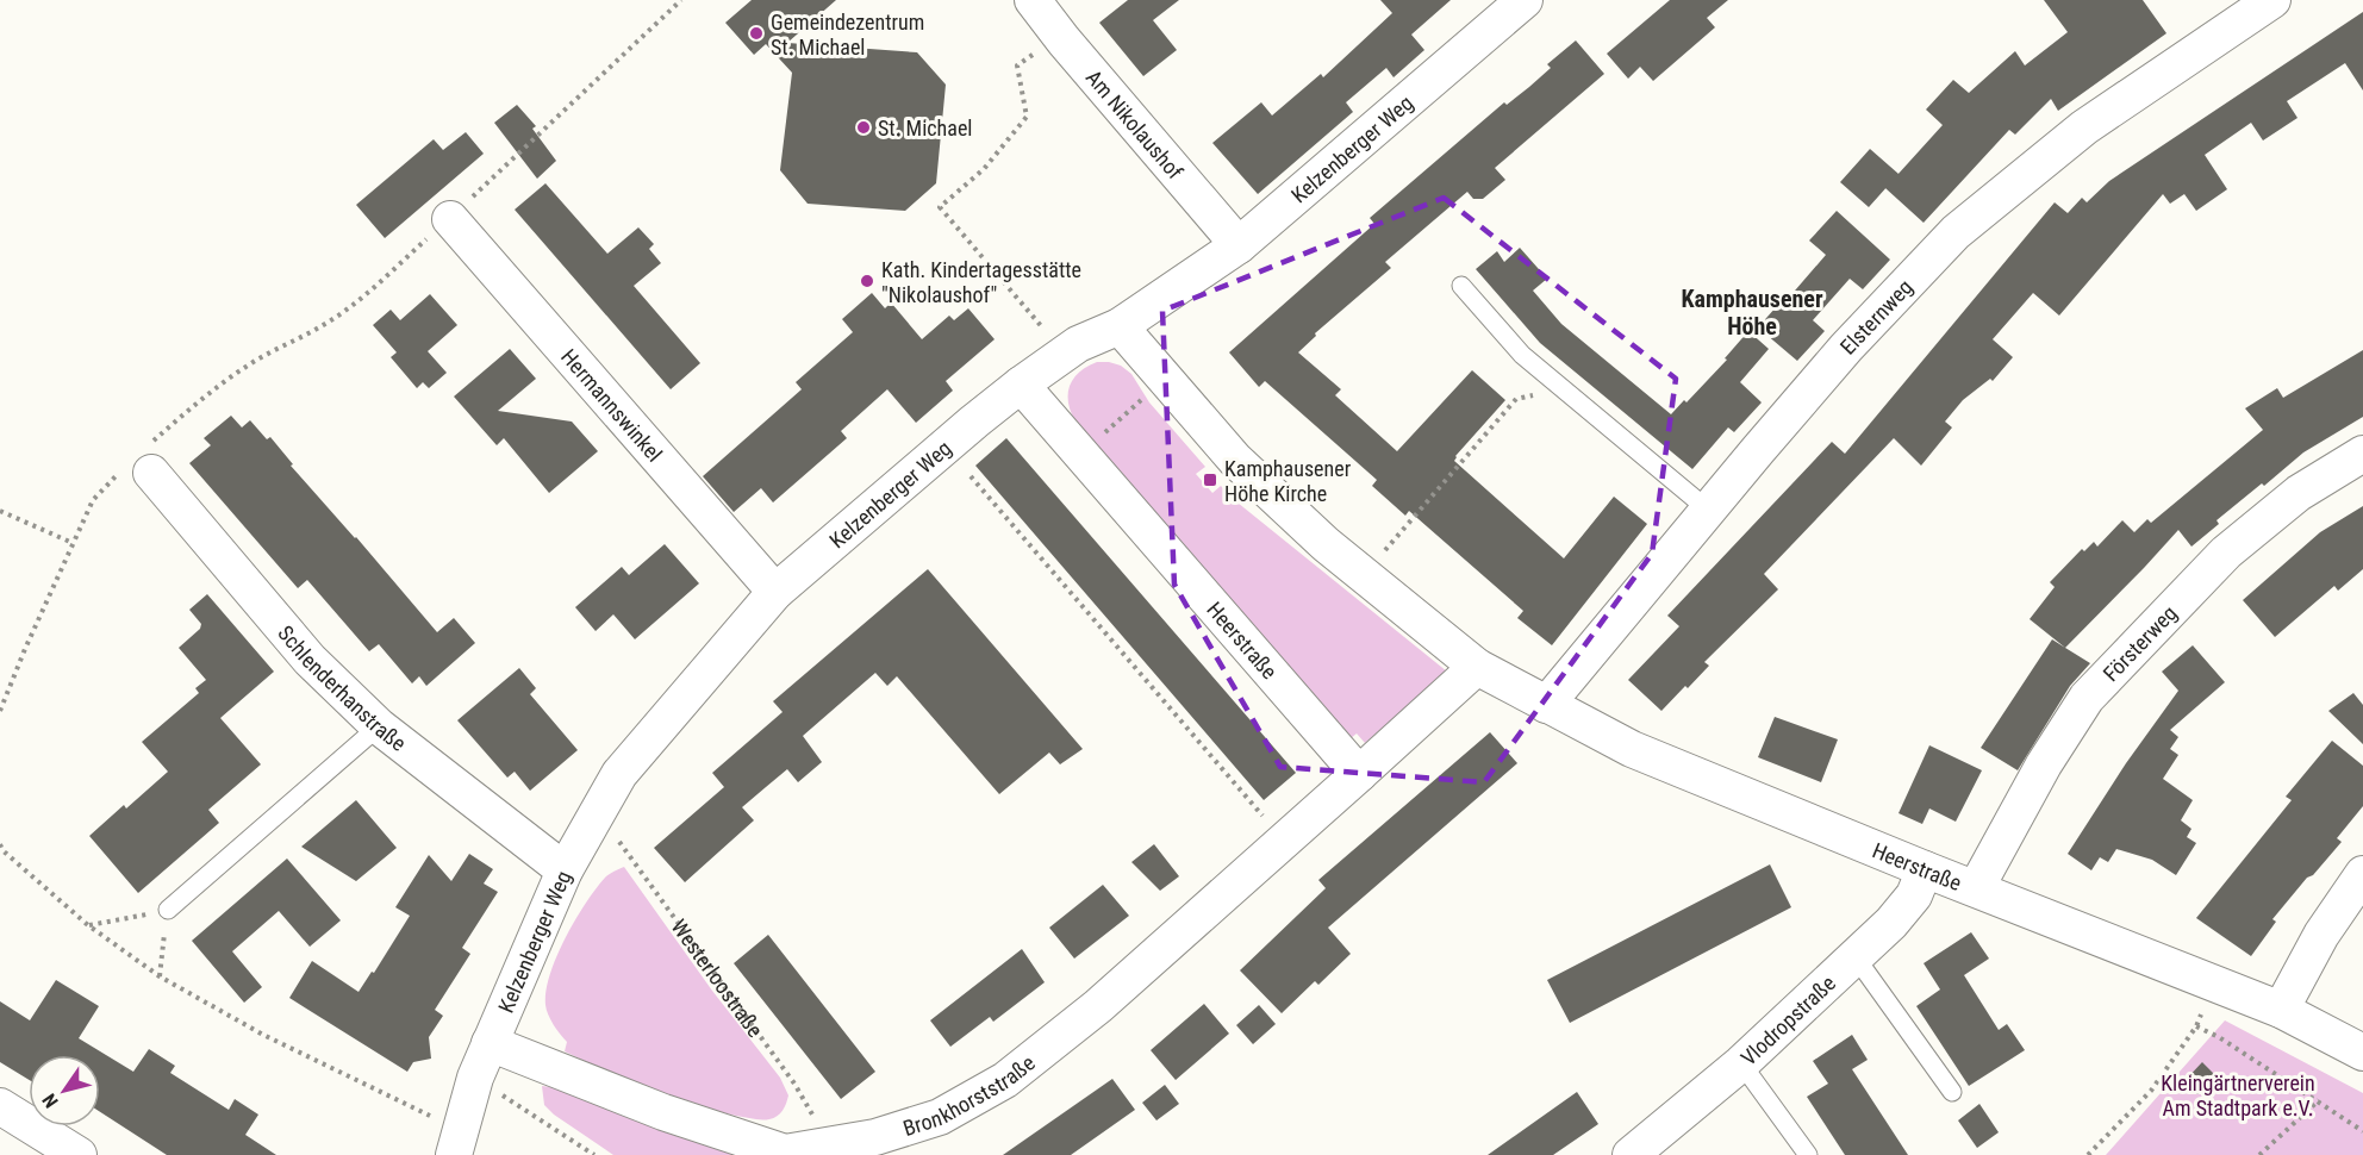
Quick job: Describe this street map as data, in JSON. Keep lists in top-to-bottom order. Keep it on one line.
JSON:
{"streets":{"street":["Am Nikolaushof","Kelzenberger Weg","Elsternweg","Hermannswinkel","Heerstraße","Försterweg","Schlenderhanstraße","Vlodropstraße","Bronkhorststraße"],"path":["Westerloostraße"]},"crossings":[["Am Nikolaushof","Kelzenberger Weg"],["Kelzenberger Weg","Hermannswinkel"],["Kelzenberger Weg","Heerstraße"],["Kelzenberger Weg","Schlenderhanstraße"],["Kelzenberger Weg","Westerloostraße"],["Kelzenberger Weg","Bronkhorststraße"],["Elsternweg","Heerstraße"],["Heerstraße","Försterweg"],["Heerstraße","Vlodropstraße"],["Heerstraße","Bronkhorststraße"],["Westerloostraße","Bronkhorststraße"]],"districts":["Kamphausener Höhe"],"parks":["Kleingärtnerverein Am Stadtpark e.V."],"places":{"other":["Gemeindezentrum St. Michael","St. Michael","Kath. Kindertagesstätte \"Nikolaushof\""],"transit":["Kamphausener Höhe Kirche"]},"north":"bottom left"}
